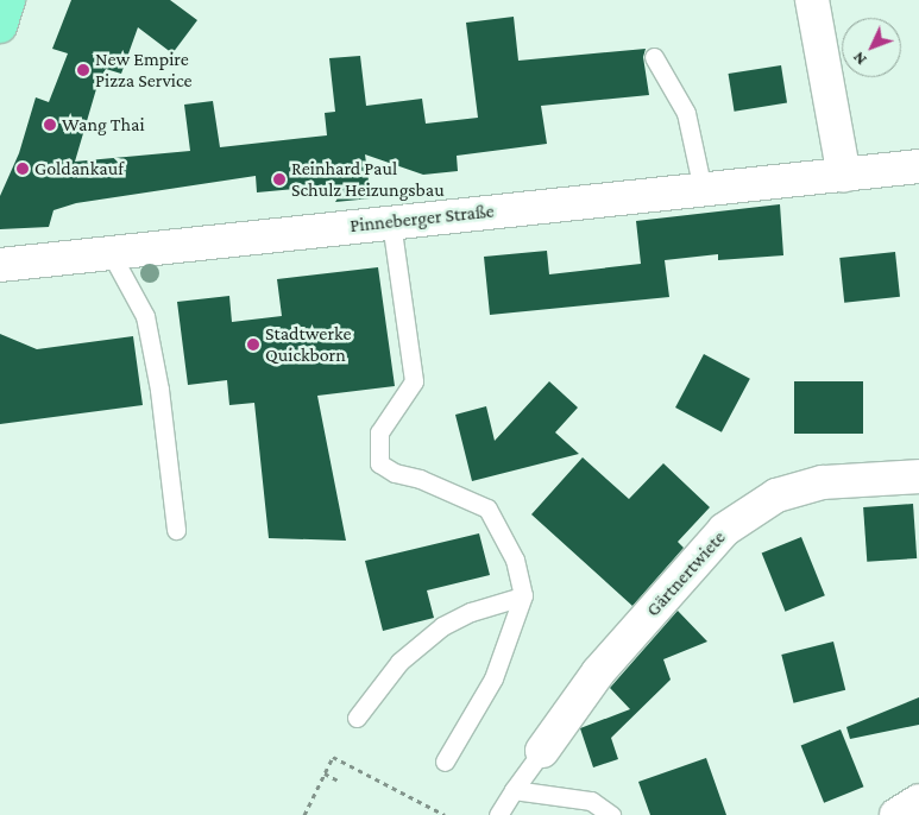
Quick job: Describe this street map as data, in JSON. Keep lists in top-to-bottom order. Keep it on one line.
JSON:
{"streets":{"street":["Pinneberger Straße","Gärtnertwiete"]},"places":["New Empire Pizza Service","Wang Thai","Goldankauf","Reinhard Paul Schulz Heizungsbau","Stadtwerke Quickborn"],"north":"bottom left"}
